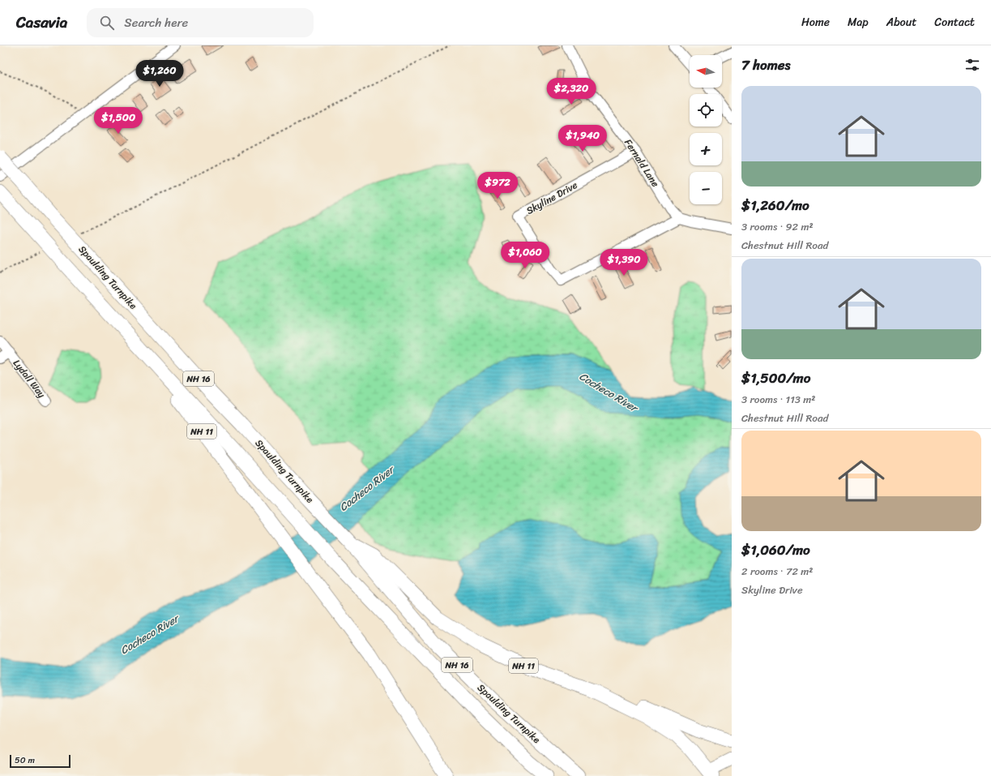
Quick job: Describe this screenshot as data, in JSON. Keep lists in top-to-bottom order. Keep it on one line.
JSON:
{"streets":{"highway":["Spaulding Turnpike","NH 16","NH 11"],"street":["Fernald Lane","Skyline Drive","Lydall Way"]},"crossings":[["Fernald Lane","Skyline Drive"],["Spaulding Turnpike","NH 11"]],"water":["Cocheco River"],"scale_bar":"50 m","north":"left","page":{"header":"Casavia","search":"Search here","nav":["Home","Map","About","Contact"],"heading":"7 homes","map_buttons":["+","−"],"price":["$1,260","$2,320","$1,500","$1,940","$972","$1,060","$1,390"],"list":[{"name":"$1,260/mo","note":"3 rooms · 92 m² · Chestnut Hill Road"},{"name":"$1,500/mo","note":"3 rooms · 113 m² · Chestnut Hill Road"},{"name":"$1,060/mo","note":"2 rooms · 72 m² · Skyline Drive"}],"scale":"50 m"}}
